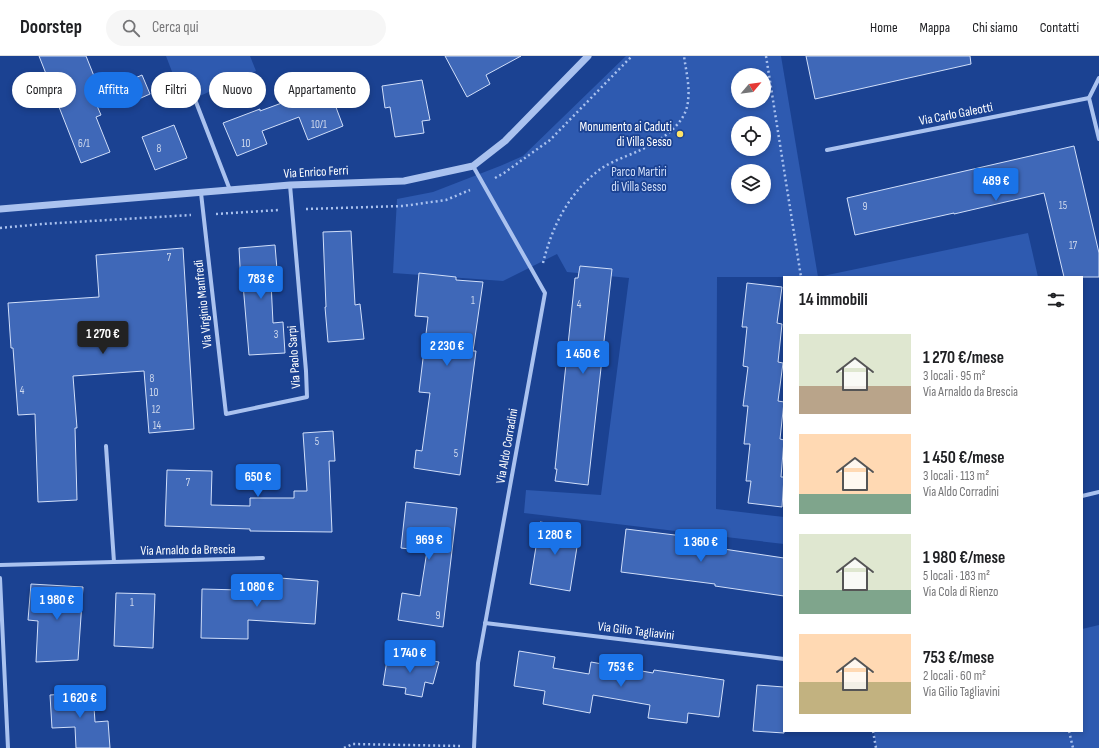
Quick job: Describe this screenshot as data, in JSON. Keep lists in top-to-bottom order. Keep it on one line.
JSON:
{"streets":{"street":["Via Carlo Galeotti","Via Enrico Ferri","Via Virginio Manfredi","Via Paolo Sarpi","Via Aldo Corradini","Via Arnaldo da Brescia","Via Gilio Tagliavini"]},"crossings":[["Via Enrico Ferri","Via Virginio Manfredi"],["Via Enrico Ferri","Via Paolo Sarpi"],["Via Enrico Ferri","Via Aldo Corradini"],["Via Virginio Manfredi","Via Paolo Sarpi"],["Via Aldo Corradini","Via Gilio Tagliavini"]],"parks":["Parco Martiri di Villa Sesso"],"places":["Monumento ai Caduti di Villa Sesso"],"house_numbers":["10/1","6/1","10","8","15","9","17","7","1","4","3","8","4","10","12","14","5","5","7","1","9"],"north":"top right","page":{"header":"Doorstep","search":"Cerca qui","nav":["Home","Mappa","Chi siamo","Contatti"],"chip":["Compra","Affitta","Filtri","Nuovo","Appartamento"],"price":["489 €","783 €","1 270 €","2 230 €","1 450 €","650 €","1 280 €","969 €","1 360 €","1 080 €","1 980 €","1 740 €","753 €","1 620 €"],"heading":"14 immobili","list":[{"name":"1 270 €/mese","note":"3 locali · 95 m² · Via Arnaldo da Brescia"},{"name":"1 450 €/mese","note":"3 locali · 113 m² · Via Aldo Corradini"},{"name":"1 980 €/mese","note":"5 locali · 183 m² · Via Cola di Rienzo"},{"name":"753 €/mese","note":"2 locali · 60 m² · Via Gilio Tagliavini"}]}}
